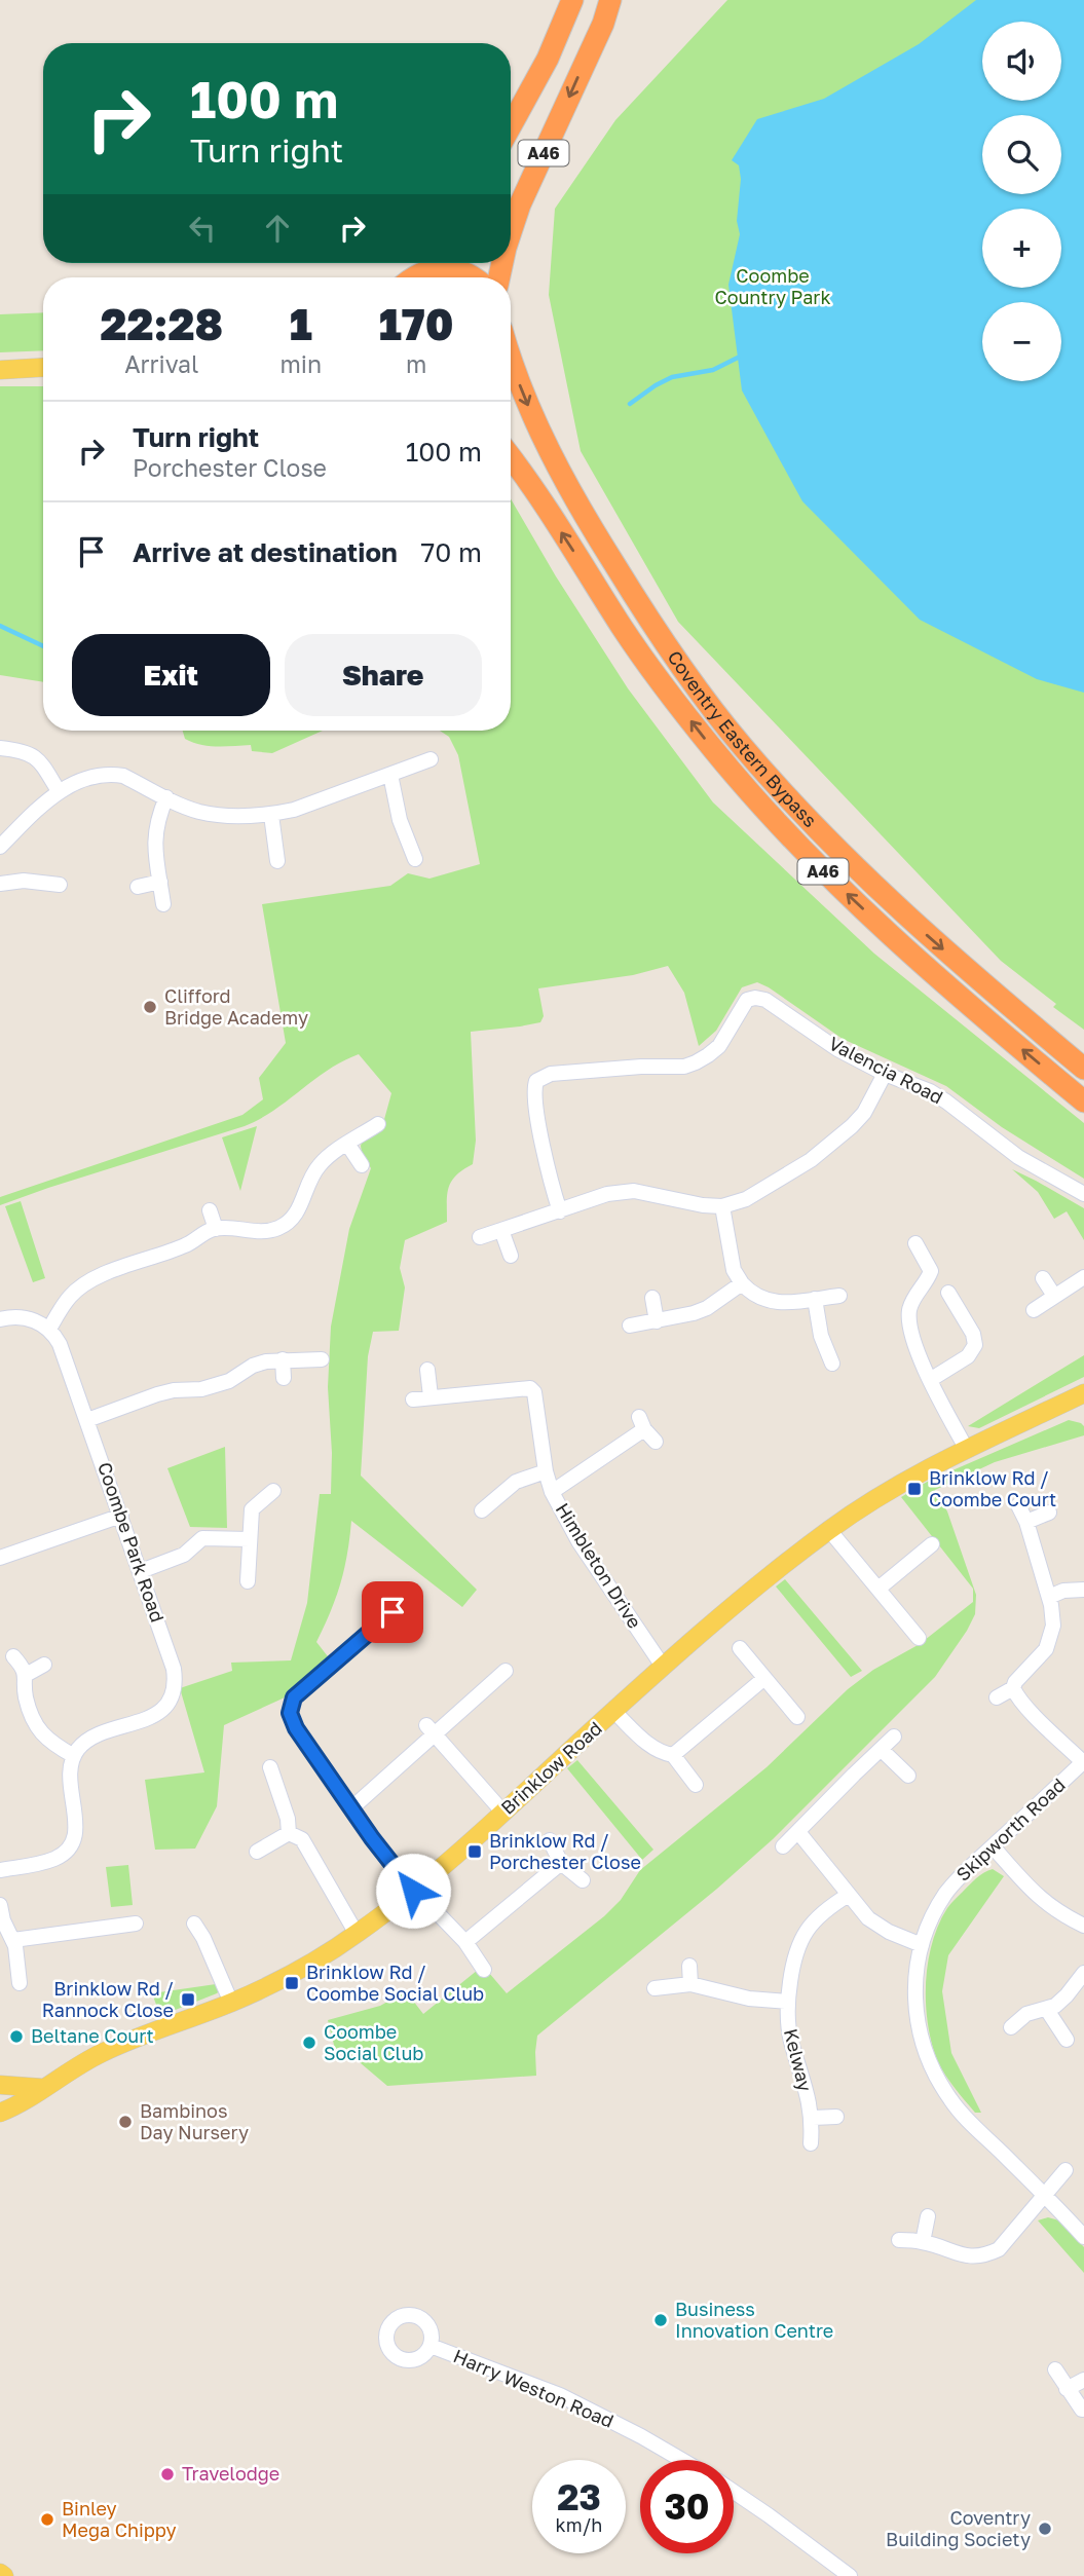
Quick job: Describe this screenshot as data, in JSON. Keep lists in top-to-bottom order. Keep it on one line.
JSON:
{"streets":{"highway":["A46","Coventry Eastern Bypass"],"main road":["Brinklow Road"],"street":["Valencia Road","Coombe Park Road","Himbleton Drive","Skipworth Road","Kelway","Harry Weston Road"]},"crossings":[["Himbleton Drive","Brinklow Road"]],"parks":["Coombe Country Park"],"places":{"other":["Clifford Bridge Academy","Beltane Court","Coombe Social Club","Bambinos Day Nursery","Business Innovation Centre","Travelodge","Binley Mega Chippy","Coventry Building Society"],"transit":["Brinklow Rd / Coombe Court","Brinklow Rd / Porchester Close","Brinklow Rd / Coombe Social Club","Brinklow Rd / Rannock Close"]},"page":{"map_buttons":["+","−"],"turn":["100 m","Turn right"],"eta":["22:28","Arrival","1","min","170","m"],"list":[{"name":"Turn right","note":"Porchester Close","value":"100 m"},{"name":"Arrive at destination","value":"70 m"}],"buttons":["Exit","Share"],"speed":"23 km/h","limit":"30"}}
